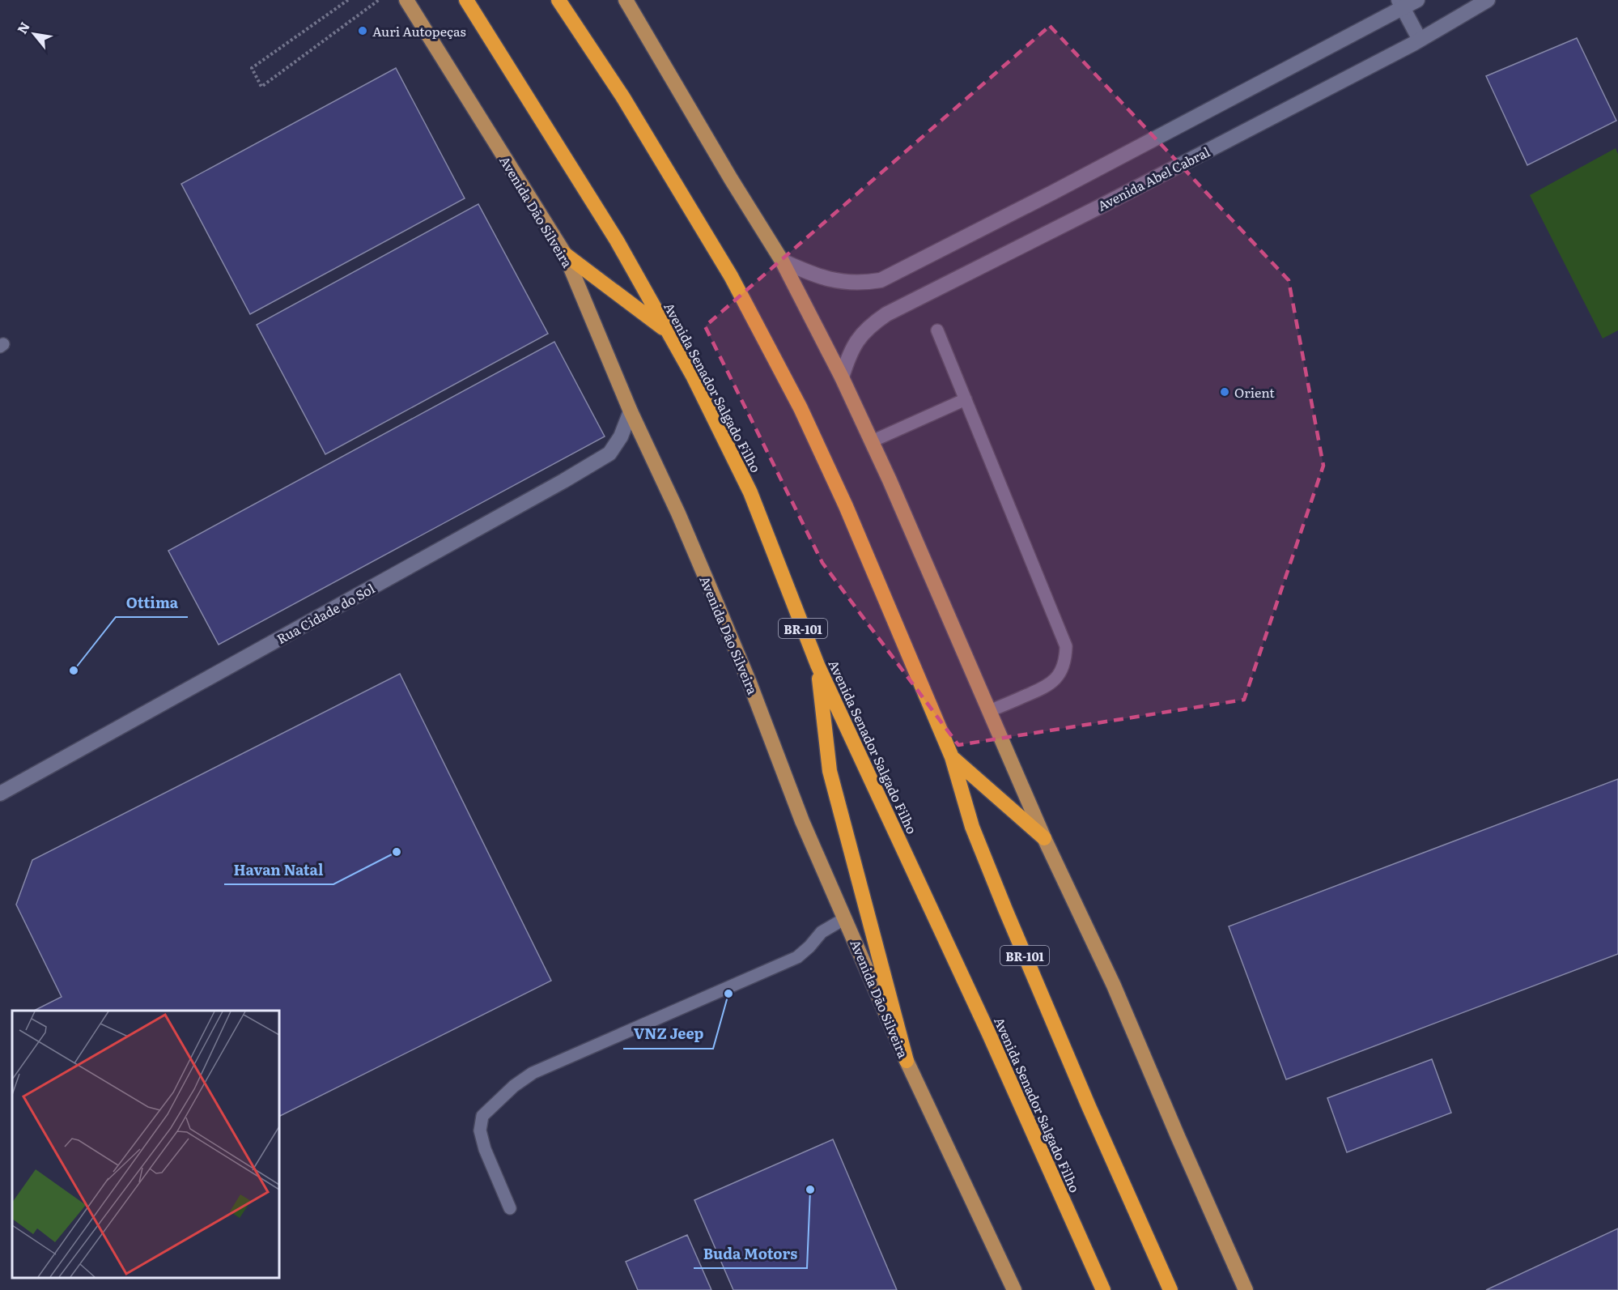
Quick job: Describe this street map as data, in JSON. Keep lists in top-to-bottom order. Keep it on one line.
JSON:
{"streets":{"highway":["Avenida Senador Salgado Filho","BR-101"],"main road":["Avenida Abel Cabral","Avenida Dão Silveira","Rua Cidade do Sol"]},"crossings":[["Avenida Dão Silveira","Rua Cidade do Sol"]],"places":["Auri Autopeças","Orient","Ottima","Havan Natal","VNZ Jeep","Buda Motors"],"north":"top left"}
